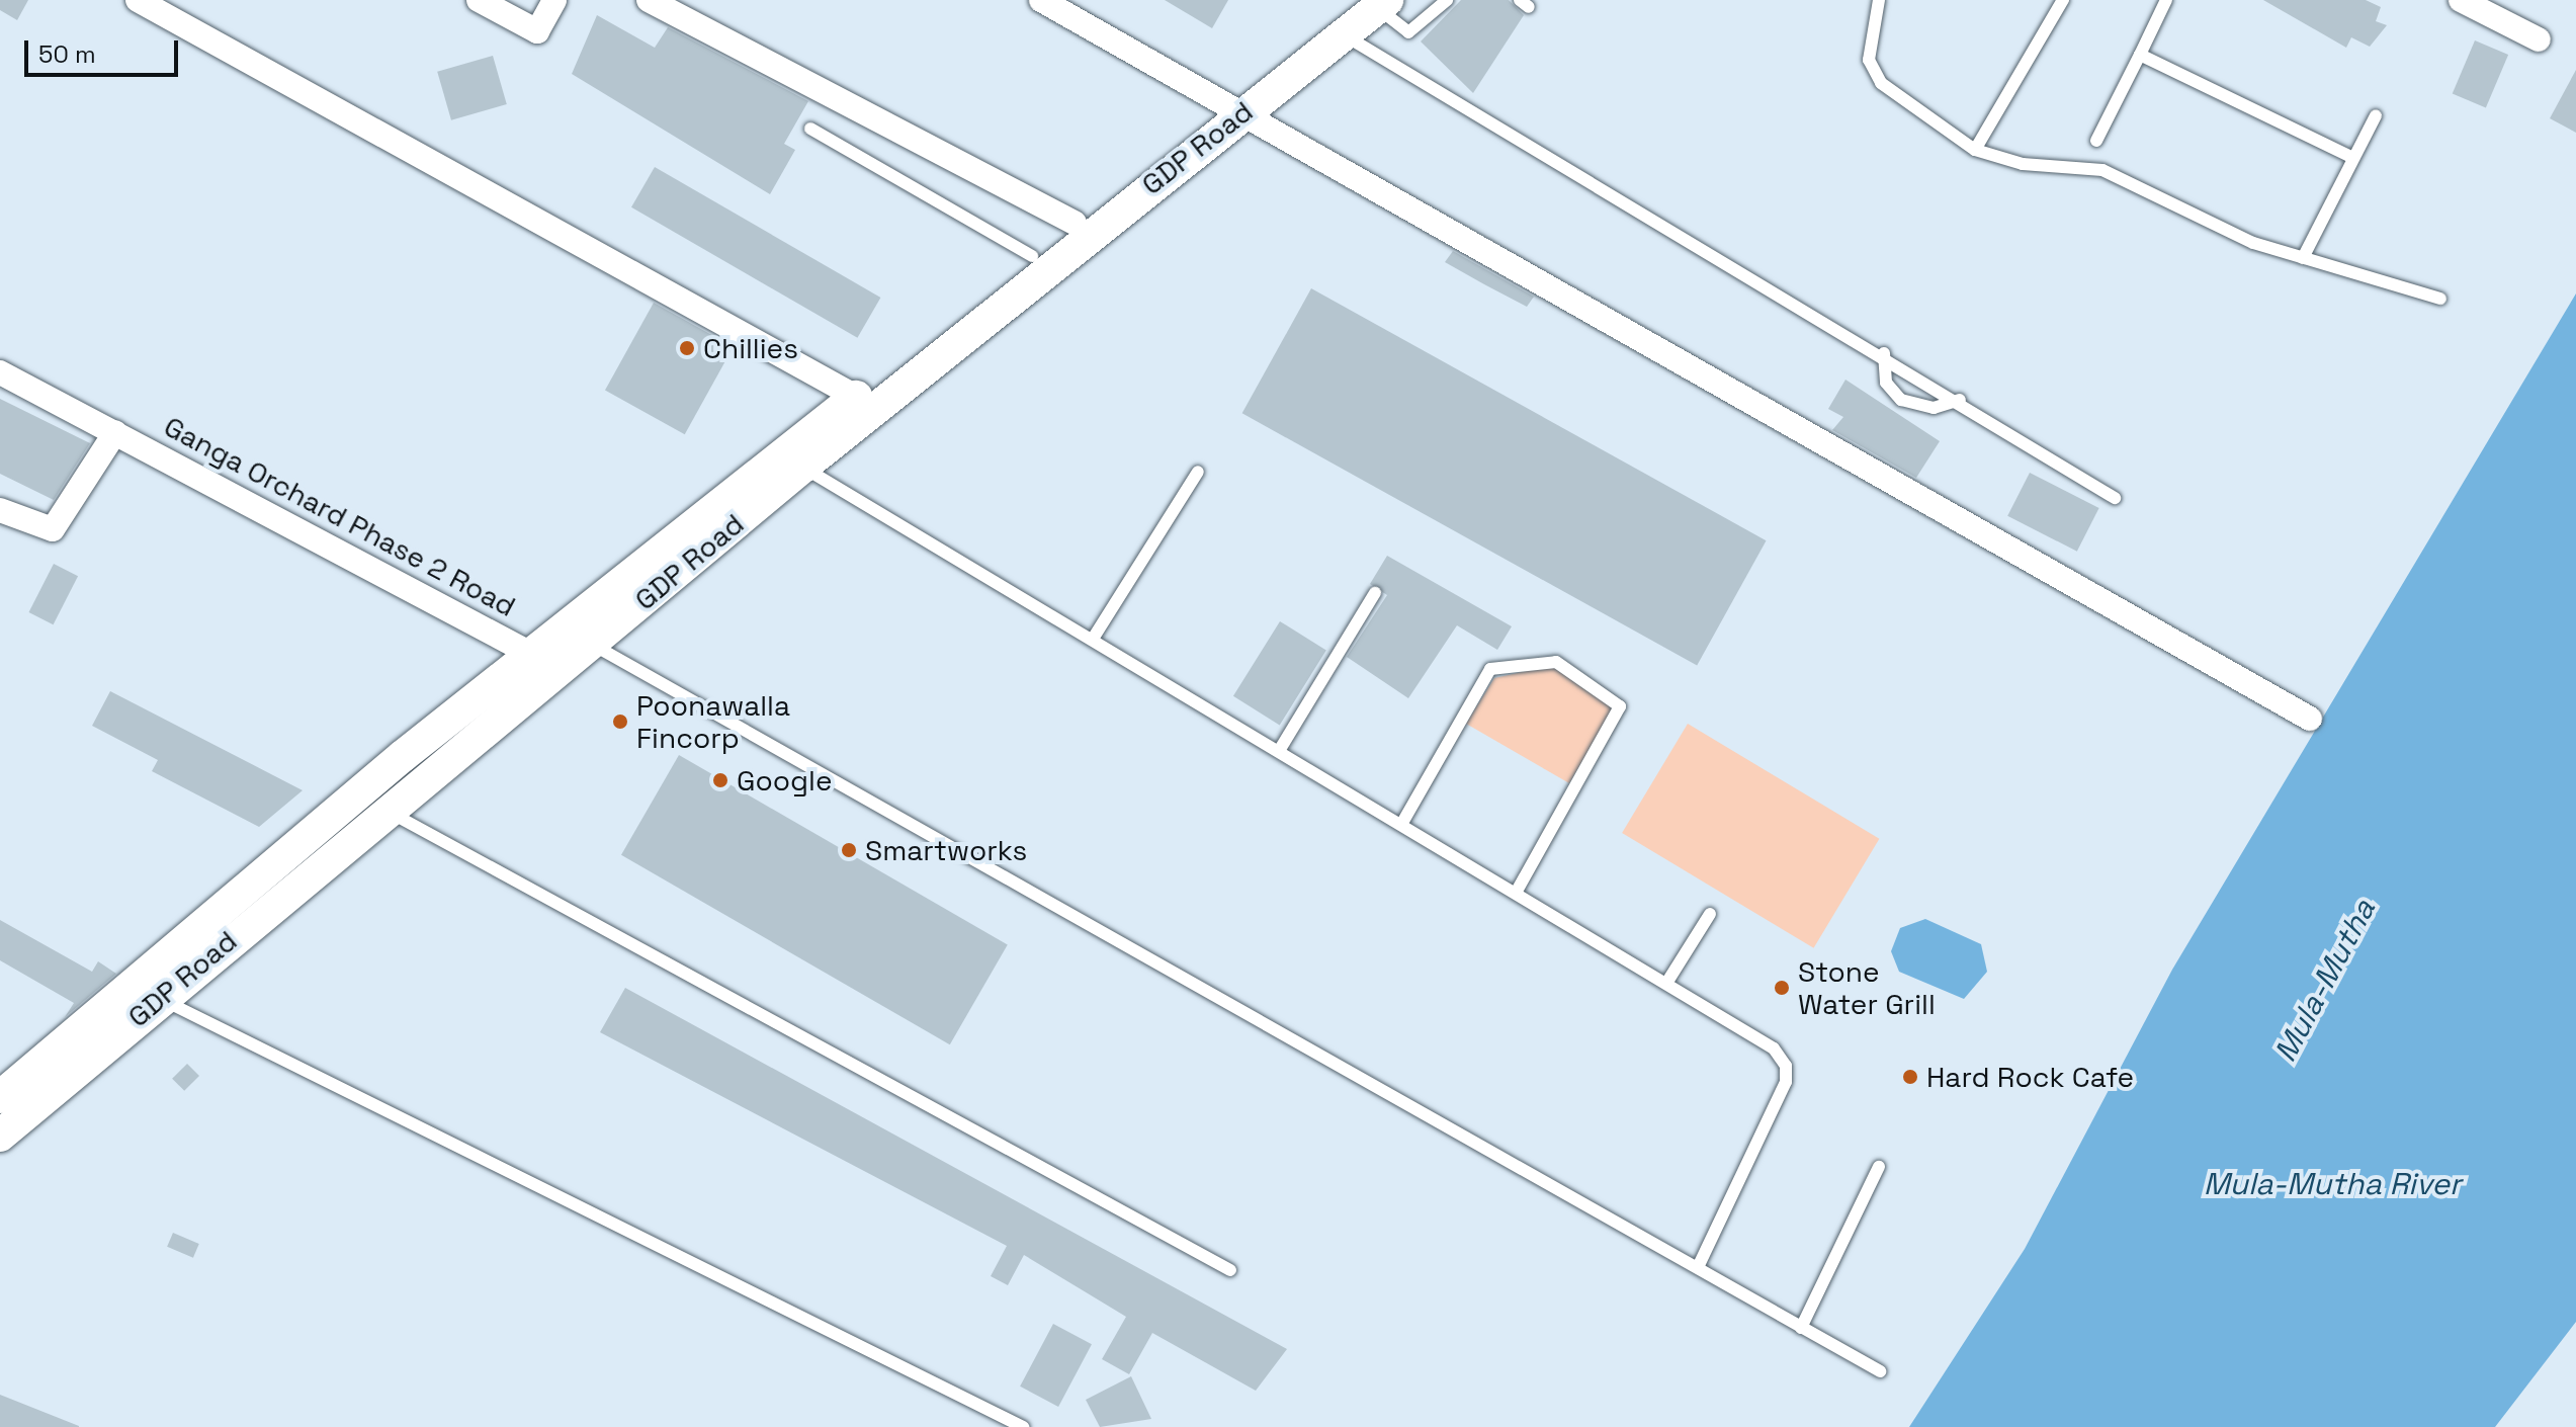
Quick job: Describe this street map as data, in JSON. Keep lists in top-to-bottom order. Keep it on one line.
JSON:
{"streets":{"main road":["GDP Road"],"street":["Ganga Orchard Phase 2 Road"]},"crossings":[["GDP Road","Ganga Orchard Phase 2 Road"]],"water":["Mula-Mutha","Mula-Mutha River"],"places":["Chillies","Poonawalla Fincorp","Google","Smartworks","Stone Water Grill","Hard Rock Cafe"],"scale_bar":"50 m"}
